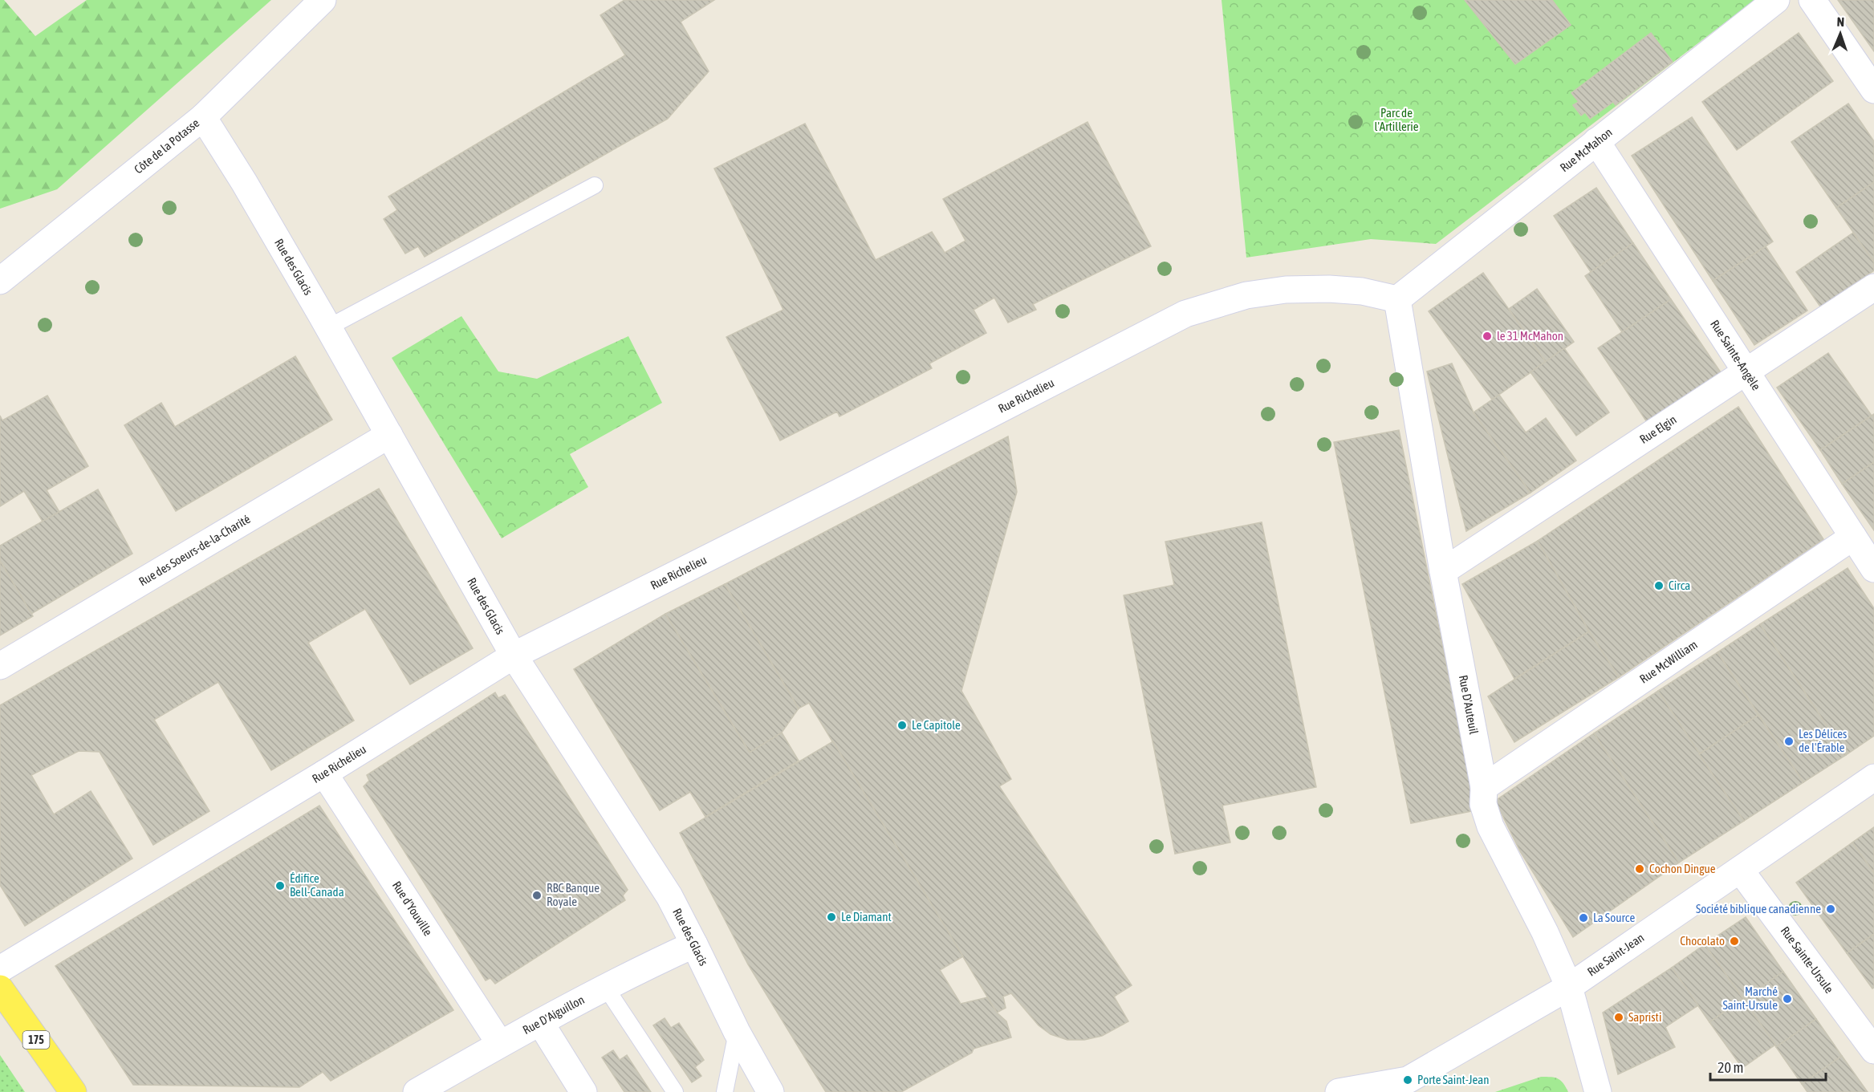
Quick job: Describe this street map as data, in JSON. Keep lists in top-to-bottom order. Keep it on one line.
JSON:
{"streets":{"main road":["175"],"street":["Côte de la Potasse","Rue McMahon","Rue des Glacis","Rue Sainte-Angèle","Rue Richelieu","Rue Elgin","Rue des Soeurs-de-la-Charité","Rue McWilliam","Rue D'Auteuil","Rue d'Youville","Rue Saint-Jean","Rue Sainte-Ursule","Rue D'Aiguillon"]},"crossings":[["Côte de la Potasse","Rue des Glacis"],["Rue McMahon","Rue Sainte-Angèle"],["Rue McMahon","Rue Richelieu"],["Rue McMahon","Rue D'Auteuil"],["Rue des Glacis","Rue Richelieu"],["Rue des Glacis","Rue des Soeurs-de-la-Charité"],["Rue des Glacis","Rue D'Aiguillon"],["Rue Sainte-Angèle","Rue Elgin"],["Rue Sainte-Angèle","Rue McWilliam"],["Rue Richelieu","Rue D'Auteuil"],["Rue Richelieu","Rue d'Youville"],["Rue Elgin","Rue D'Auteuil"],["Rue McWilliam","Rue D'Auteuil"],["Rue D'Auteuil","Rue Saint-Jean"],["Rue d'Youville","Rue D'Aiguillon"],["Rue Saint-Jean","Rue Sainte-Ursule"]],"parks":["Parc de l'Artillerie"],"places":["le 31 McMahon","Circa","Le Capitole","Les Délices de l'Érable","Cochon Dingue","Édifice Bell-Canada","RBC Banque Royale","Société biblique canadienne","Le Diamant","La Source","Chocolato","Marché Saint-Ursule","Sapristi","Porte Saint-Jean"],"scale_bar":"20 m","north":"top"}
